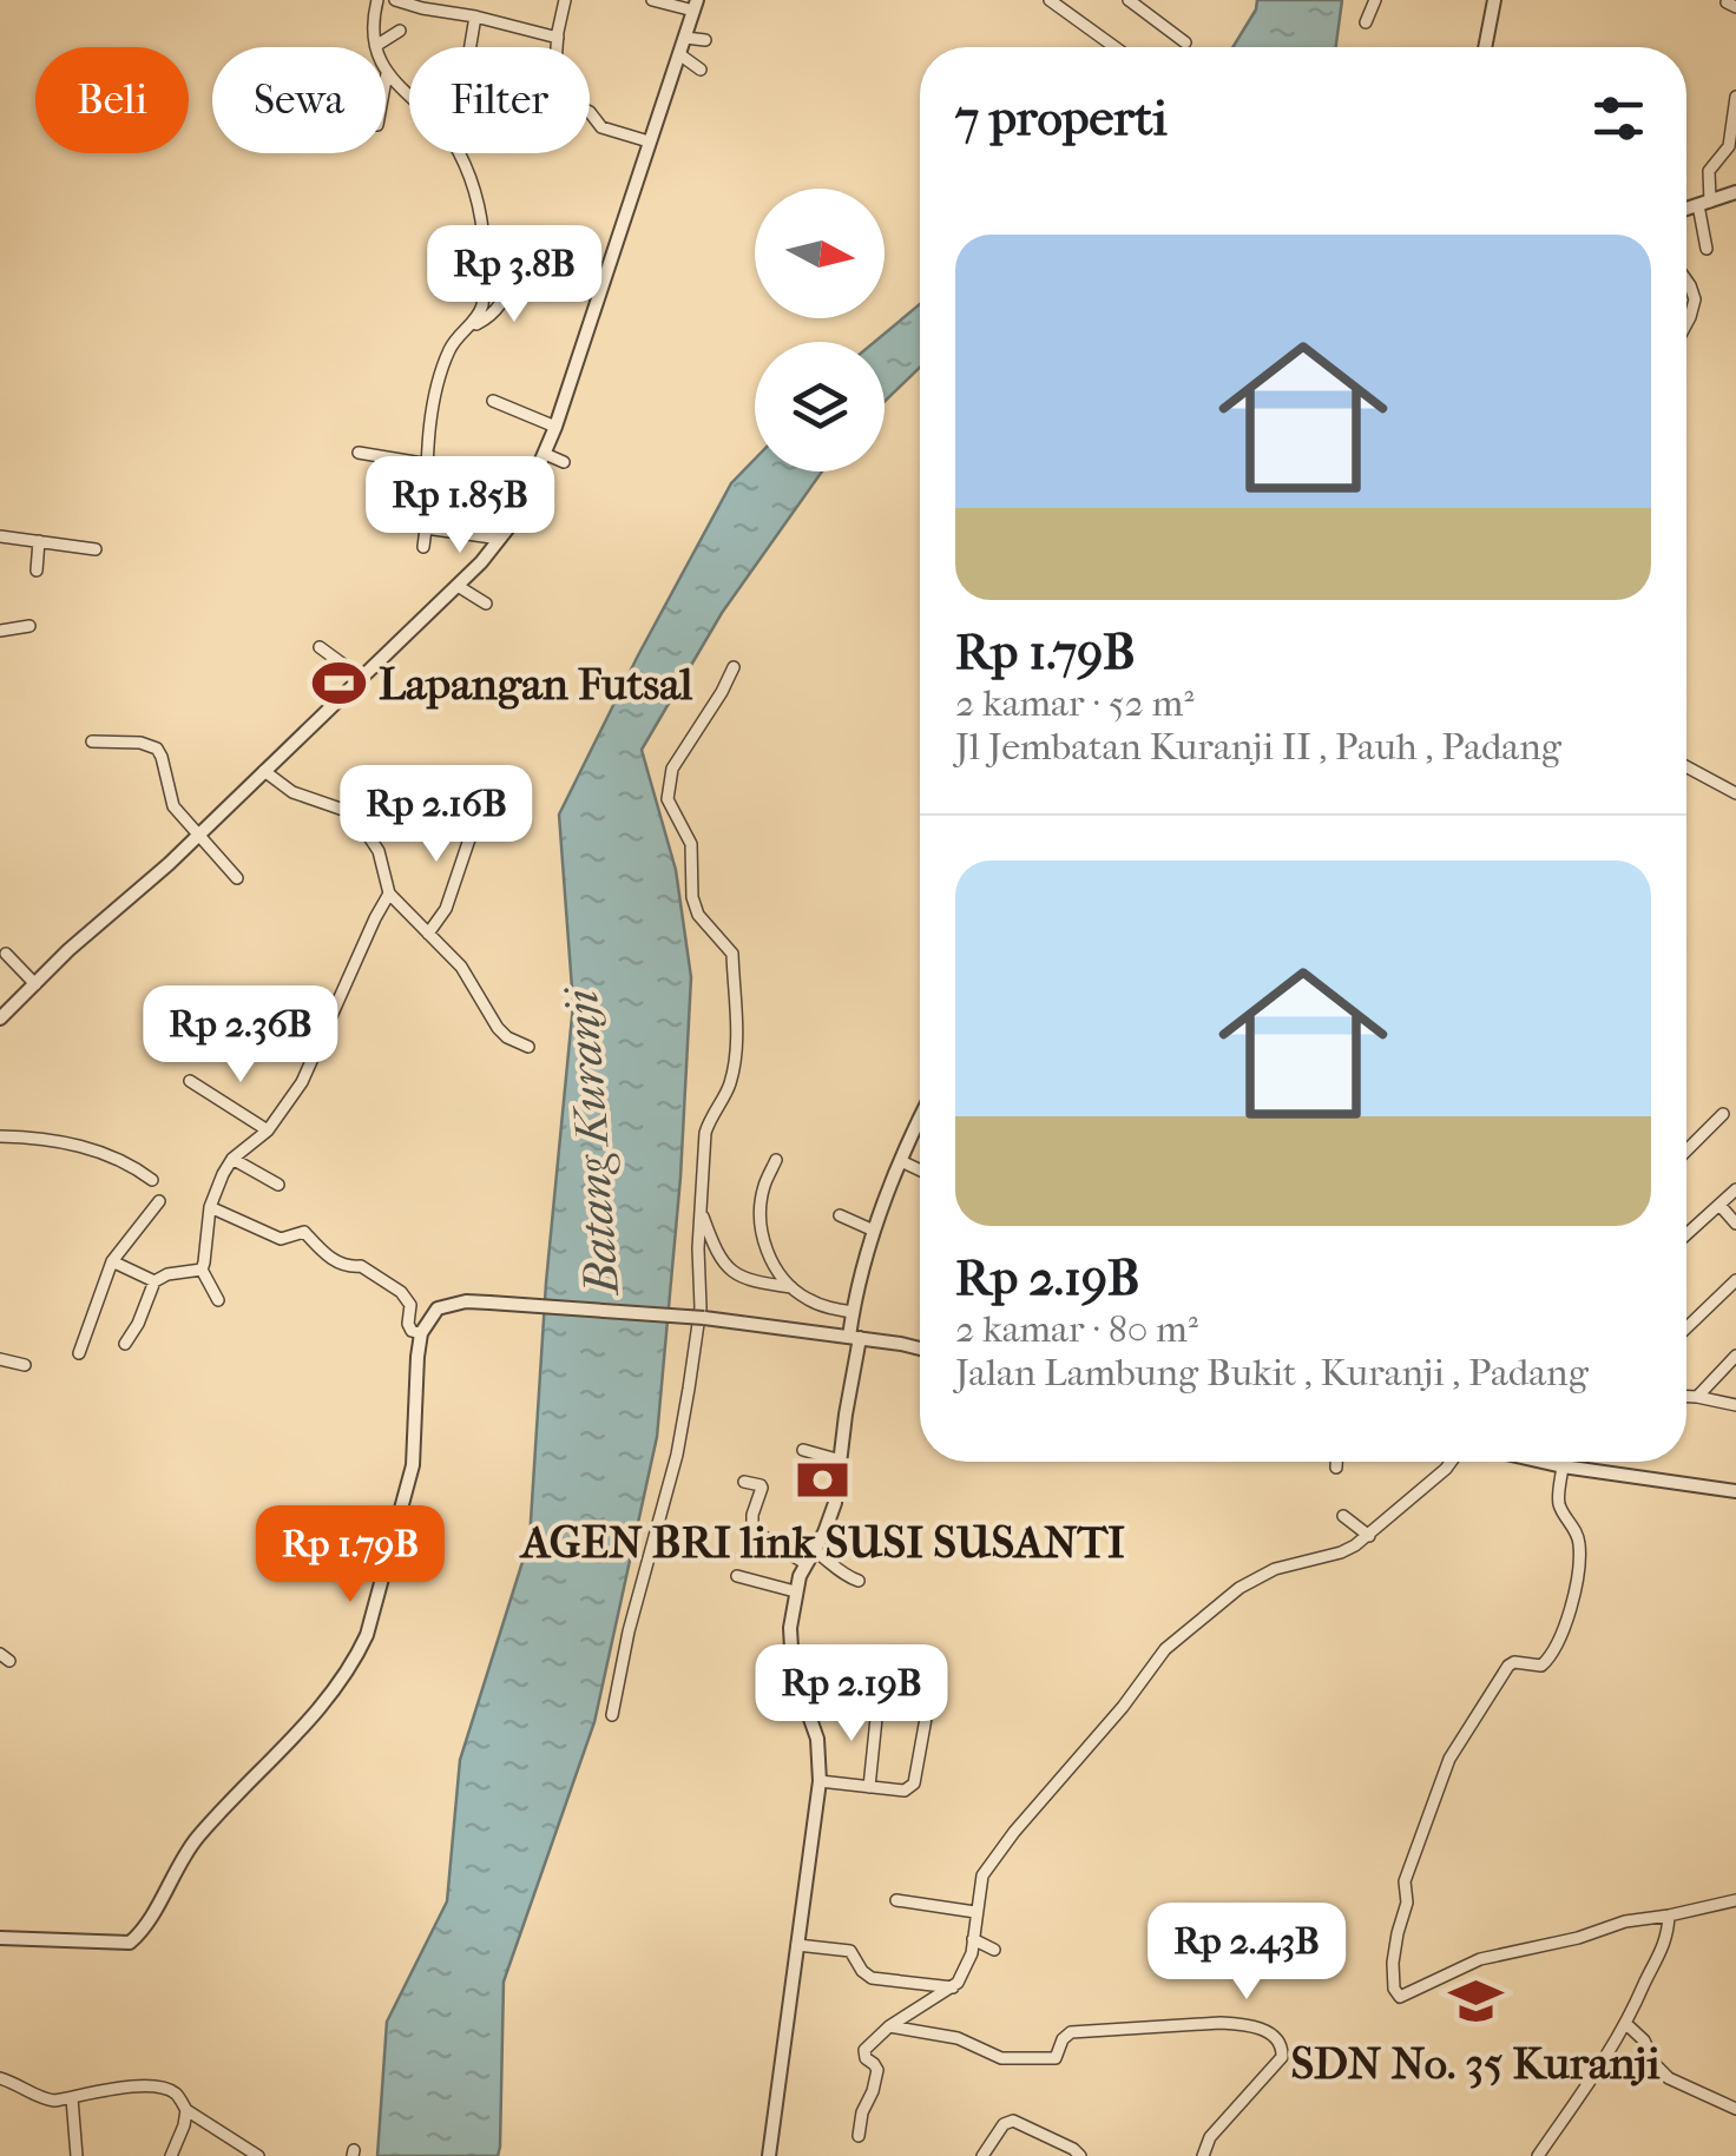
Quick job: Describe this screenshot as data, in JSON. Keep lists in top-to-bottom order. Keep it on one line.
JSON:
{"water":["Batang Kuranji"],"places":{"sports":["Lapangan Futsal"],"bank":["AGEN BRI link SUSI SUSANTI"],"school or university":["SDN No. 35 Kuranji"]},"north":"right","page":{"chip":["Beli","Sewa","Filter"],"heading":"7 properti","list":[{"name":"Rp 1.79B","note":"2 kamar · 52 m² · Jl Jembatan Kuranji II , Pauh , Padang"},{"name":"Rp 2.19B","note":"2 kamar · 80 m² · Jalan Lambung Bukit , Kuranji , Padang"}],"price":["Rp 3.8B","Rp 1.85B","Rp 2.16B","Rp 2.36B","Rp 1.79B","Rp 2.19B","Rp 2.43B"]}}
